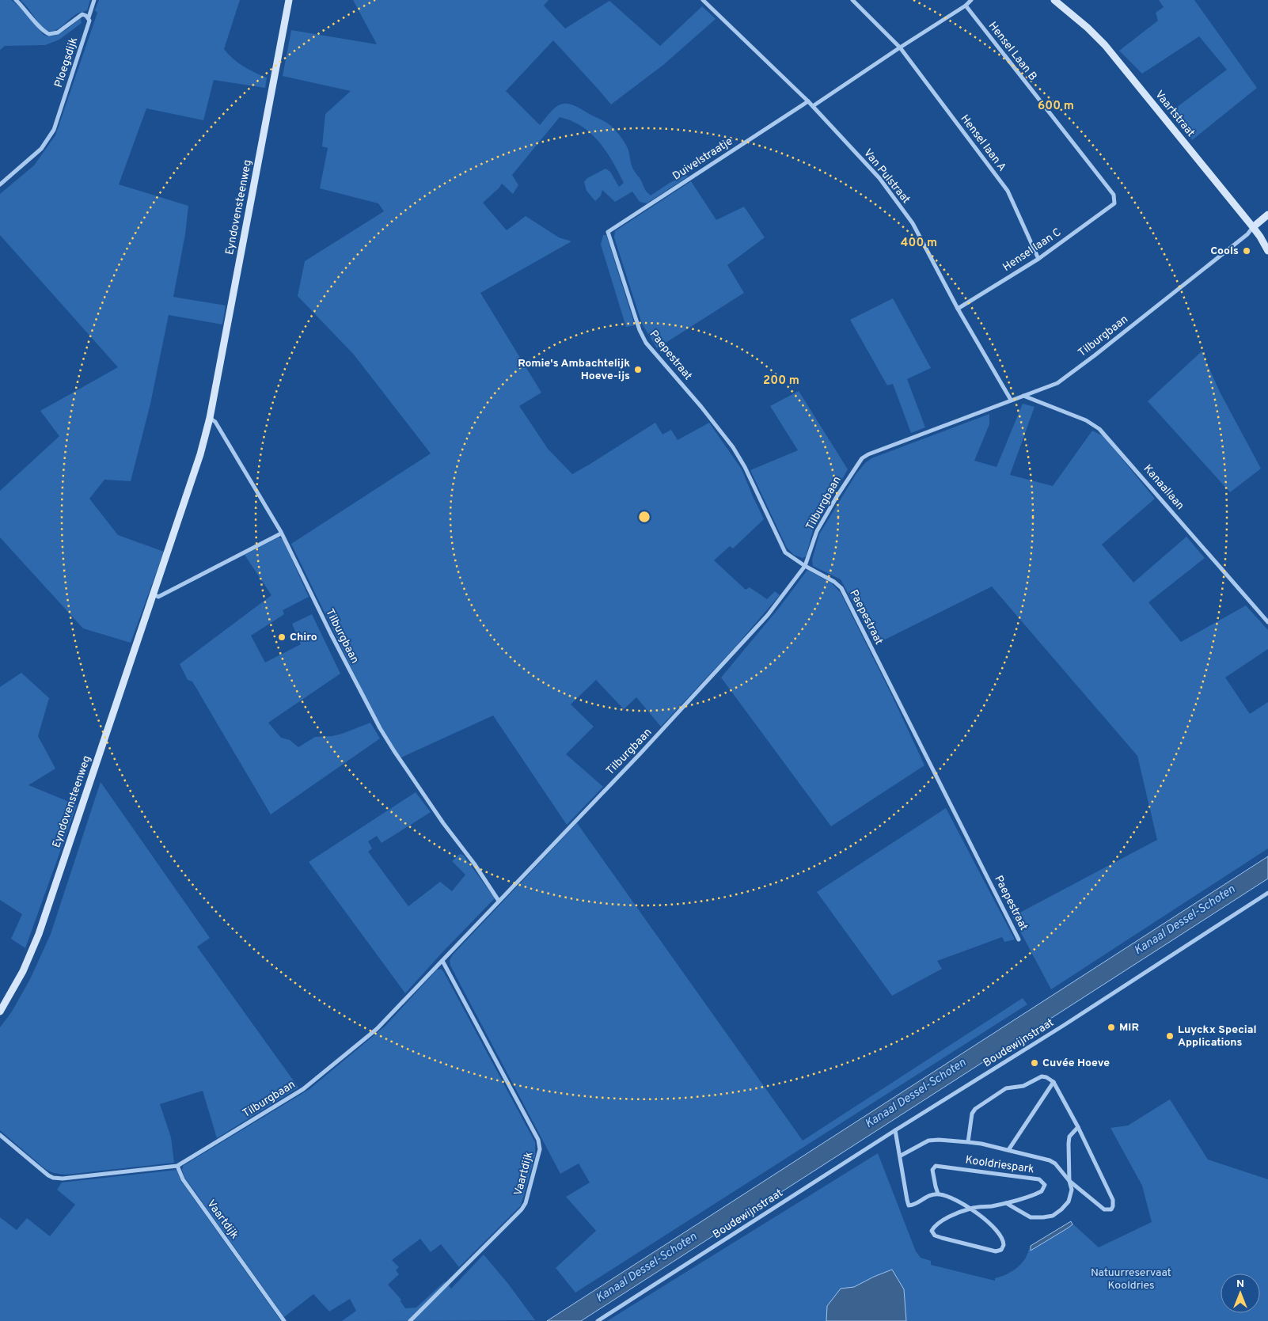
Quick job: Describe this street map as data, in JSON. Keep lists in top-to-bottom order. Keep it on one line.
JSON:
{"streets":{"street":["Hensel Laan B","Ploegsdijk","Vaartstraat","Hensel laan A","Duivelstraatje","Van Pulstraat","Eyndovensteenweg","Hensel laan C","Tilburgbaan","Paepestraat","Kanaallaan","Boudewijnstraat","Kooldriespark","Vaartdijk"]},"crossings":[["Hensel Laan B","Hensel laan C"],["Vaartstraat","Tilburgbaan"],["Hensel laan A","Hensel laan C"],["Duivelstraatje","Van Pulstraat"],["Duivelstraatje","Paepestraat"],["Van Pulstraat","Hensel laan C"],["Van Pulstraat","Tilburgbaan"],["Tilburgbaan","Paepestraat"],["Tilburgbaan","Kanaallaan"],["Tilburgbaan","Vaartdijk"]],"water":["Kanaal Dessel-Schoten"],"parks":["Natuurreservaat Kooldries"],"places":["Cools","Romie's Ambachtelijk Hoeve-ijs","Chiro","MIR","Luyckx Special Applications","Cuvée Hoeve"],"north":"top","rings":["600 m","400 m","200 m"]}
